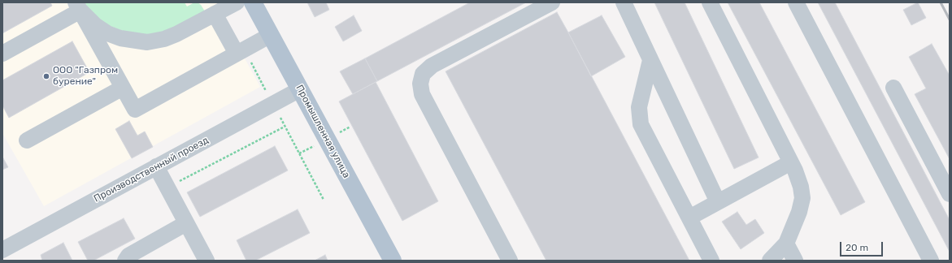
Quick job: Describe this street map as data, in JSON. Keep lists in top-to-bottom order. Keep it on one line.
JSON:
{"streets":{"main road":["Промышленная улица"],"street":["Производственный проезд"]},"crossings":[["Промышленная улица","Производственный проезд"]],"places":["ООО \"Газпром бурение\""],"scale_bar":"20 m"}
